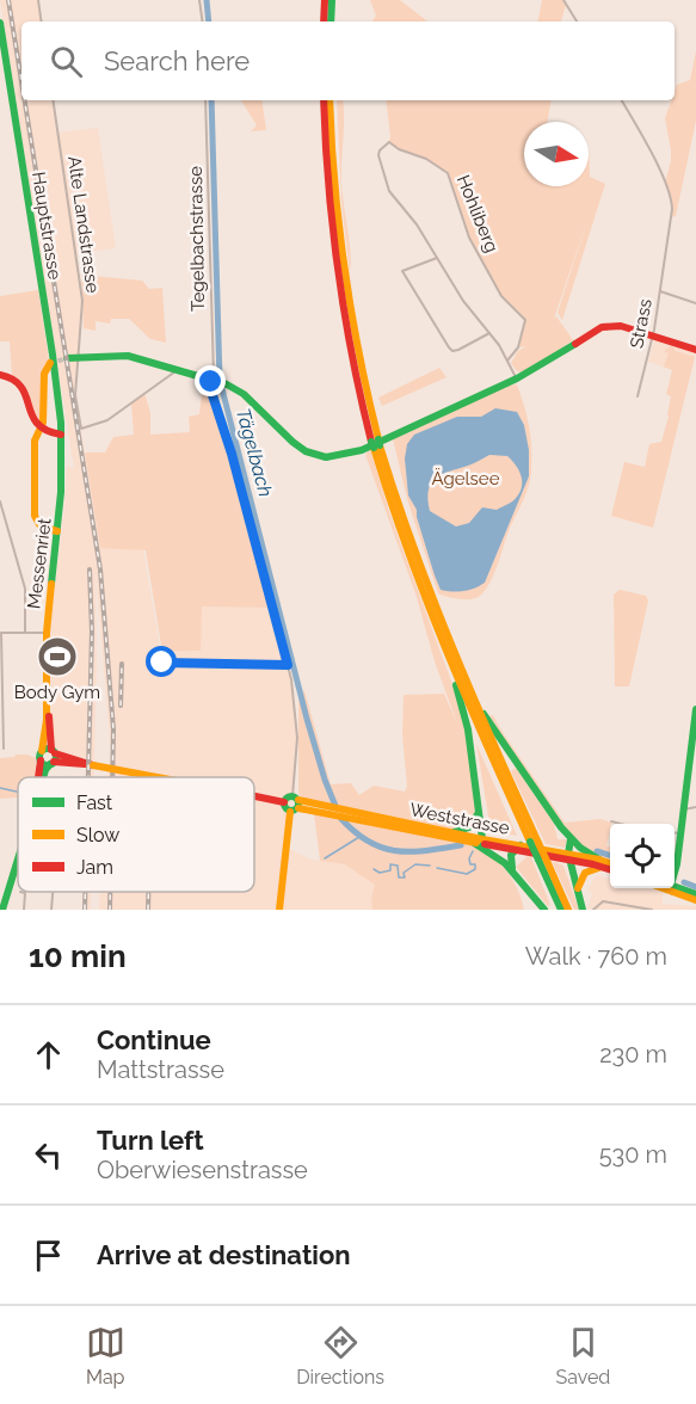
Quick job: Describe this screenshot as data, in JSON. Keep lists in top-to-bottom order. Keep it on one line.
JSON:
{"streets":{"main road":["Hauptstrasse","Messenriet","Weststrasse"],"street":["Hohliberg","Alte Landstrasse","Tegelbachstrasse","Strass"]},"crossings":[["Hauptstrasse","Messenriet"],["Tegelbachstrasse","Weststrasse"]],"water":["Tägelbach"],"parks":["Ägelsee"],"places":{"sports":["Body Gym"]},"legend":["Fast","Slow","Jam"],"north":"right","page":{"search":"Search here","heading":["10 min","Walk · 760 m"],"list":[["Continue","Mattstrasse","230 m"],["Turn left","Oberwiesenstrasse","530 m"],"Arrive at destination"],"nav":["Map","Directions","Saved"]}}
